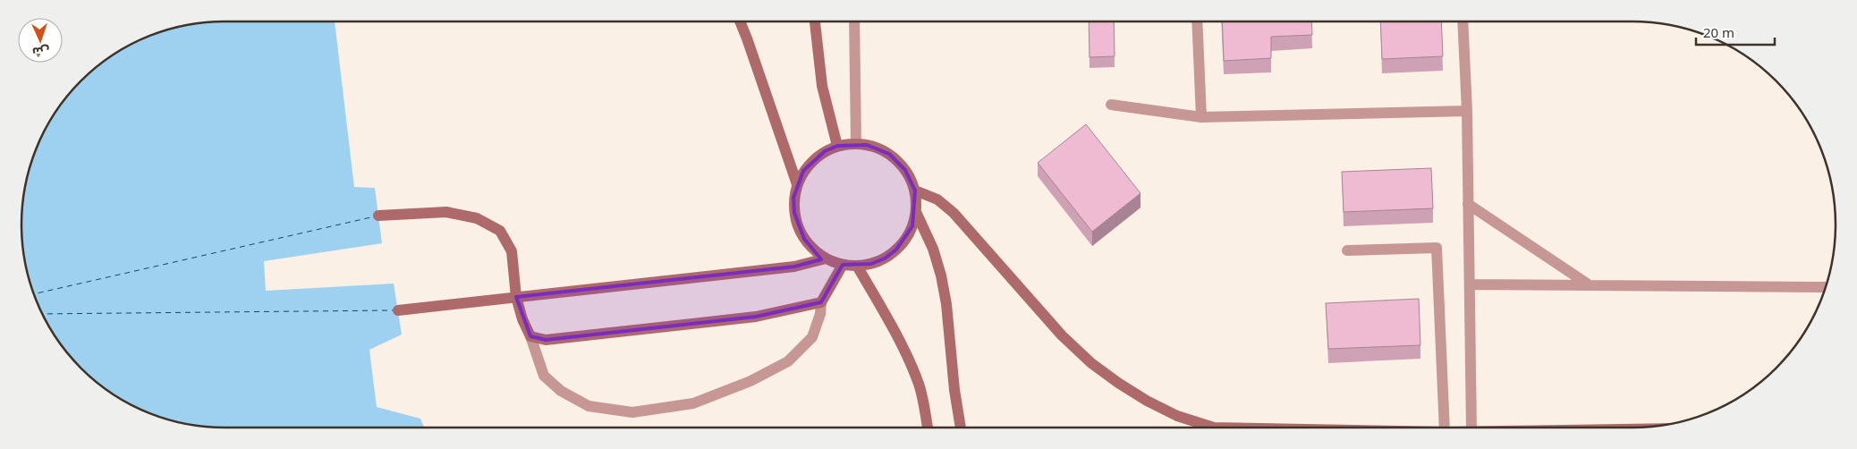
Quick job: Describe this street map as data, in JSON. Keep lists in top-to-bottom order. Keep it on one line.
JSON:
{"scale_bar":"20 m","north":"bottom"}
